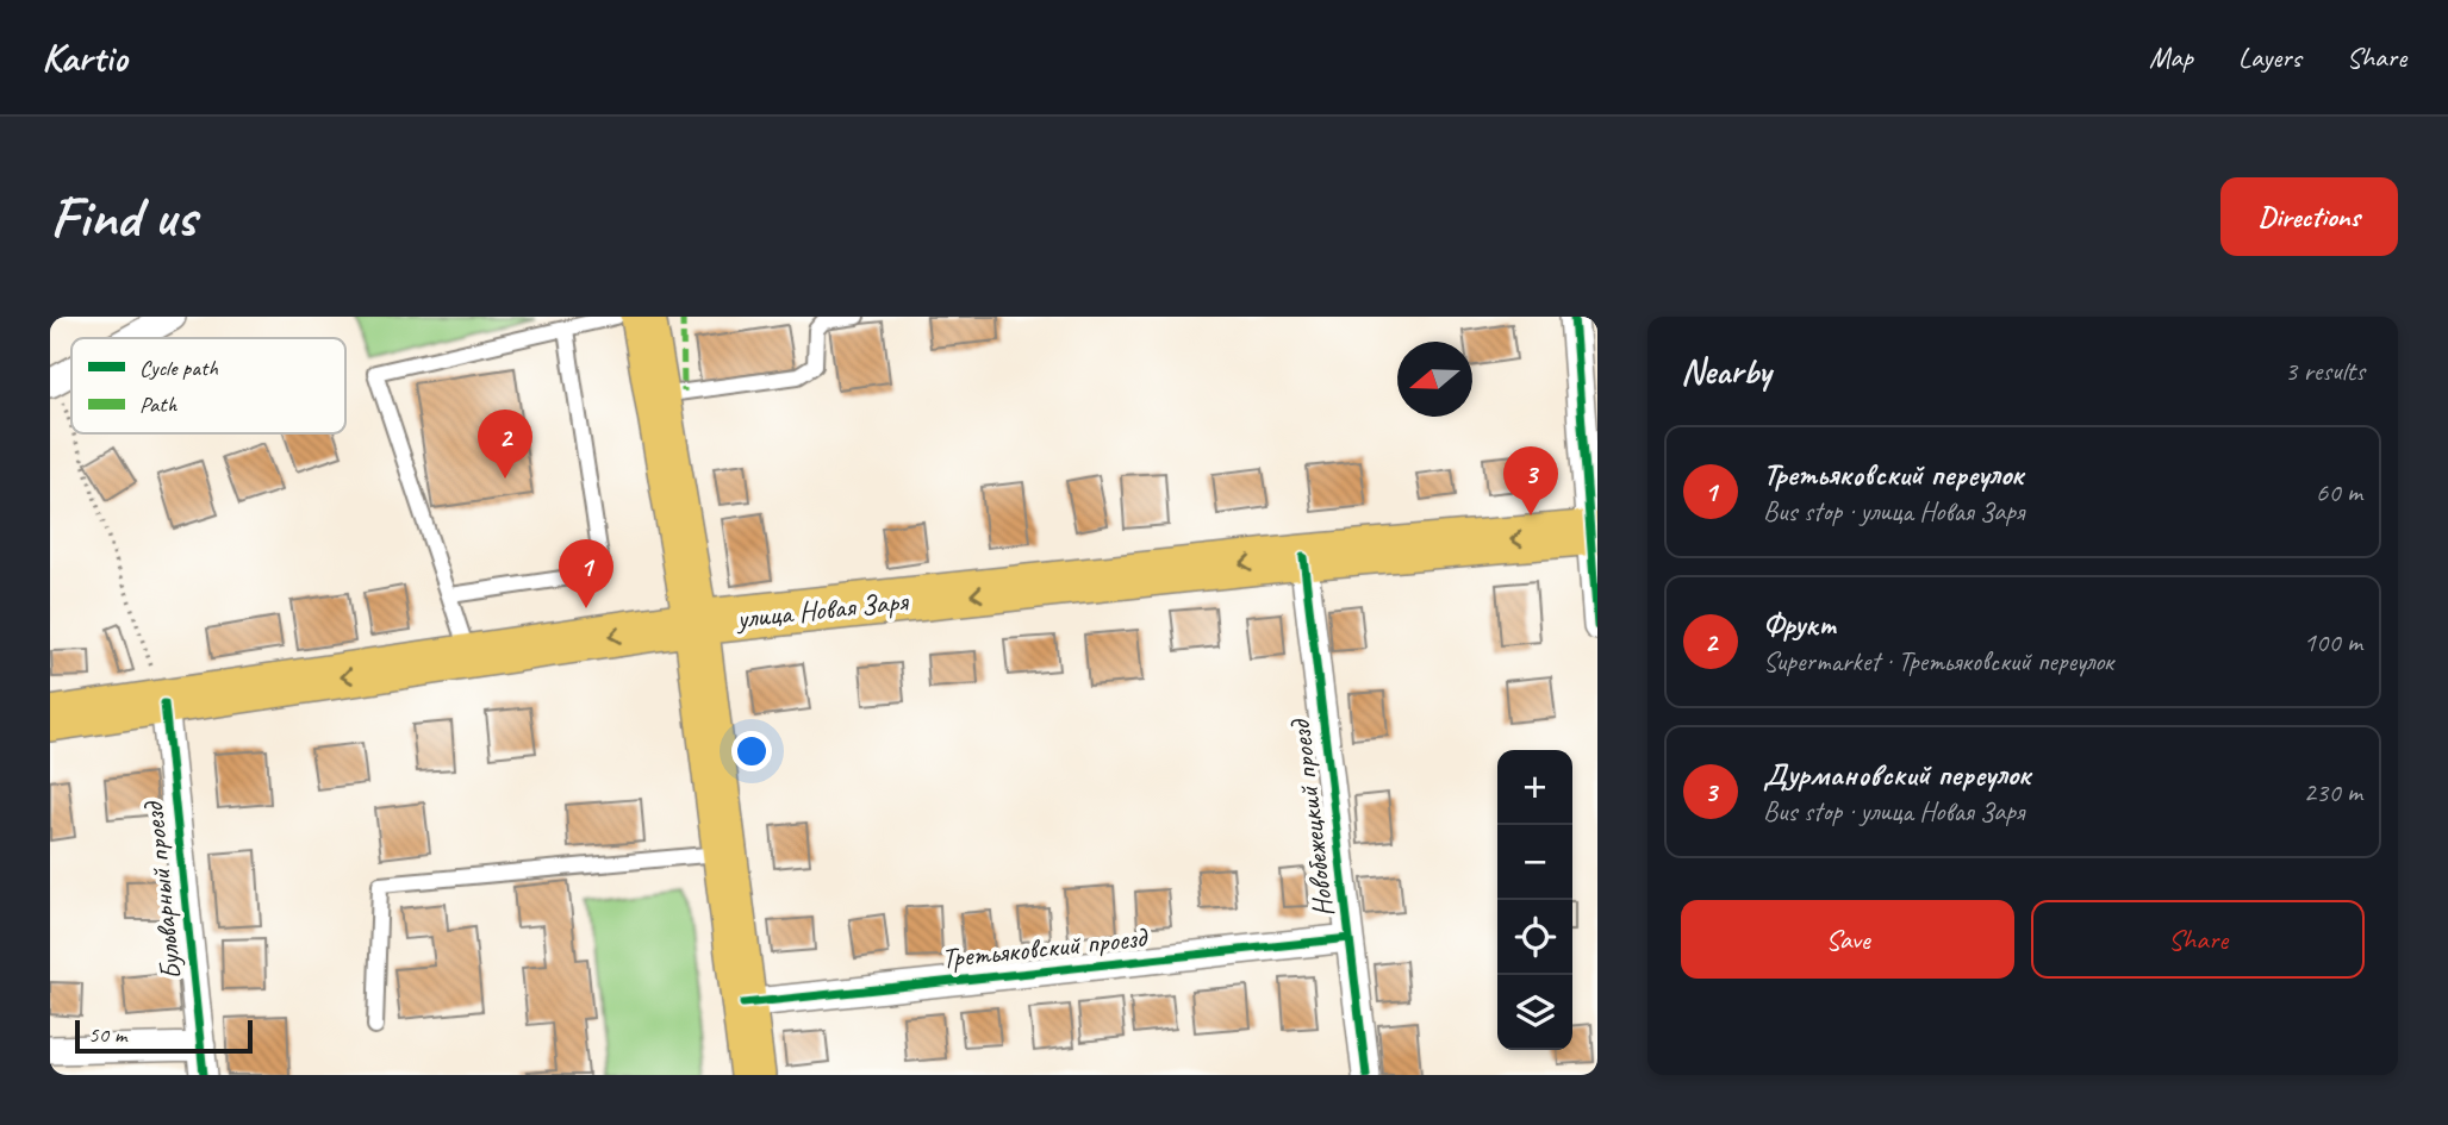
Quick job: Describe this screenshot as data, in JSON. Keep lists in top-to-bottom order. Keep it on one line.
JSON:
{"streets":{"main road":["улица Новая Заря"],"street":["Новобежецкий проезд","Бульварный проезд","Третьяковский проезд"]},"crossings":[["улица Новая Заря","Новобежецкий проезд"],["улица Новая Заря","Бульварный проезд"],["Новобежецкий проезд","Третьяковский проезд"]],"one_way":["улица Новая Заря"],"legend":["Cycle path","Path"],"scale_bar":"50 m","north":"left","page":{"header":"Kartio","nav":["Map","Layers","Share"],"buttons":["Directions",["Save","Share"]],"title":"Find us","heading":["Nearby","3 results"],"pins":["2","3","1"],"list":[{"mark":"1","name":"Третьяковский переулок","note":"Bus stop · улица Новая Заря","value":"60 m"},{"mark":"2","name":"Фрукт","note":"Supermarket · Третьяковский переулок","value":"100 m"},{"mark":"3","name":"Дурмановский переулок","note":"Bus stop · улица Новая Заря","value":"230 m"}],"map_buttons":["+","−"],"scale":"50 m"}}
